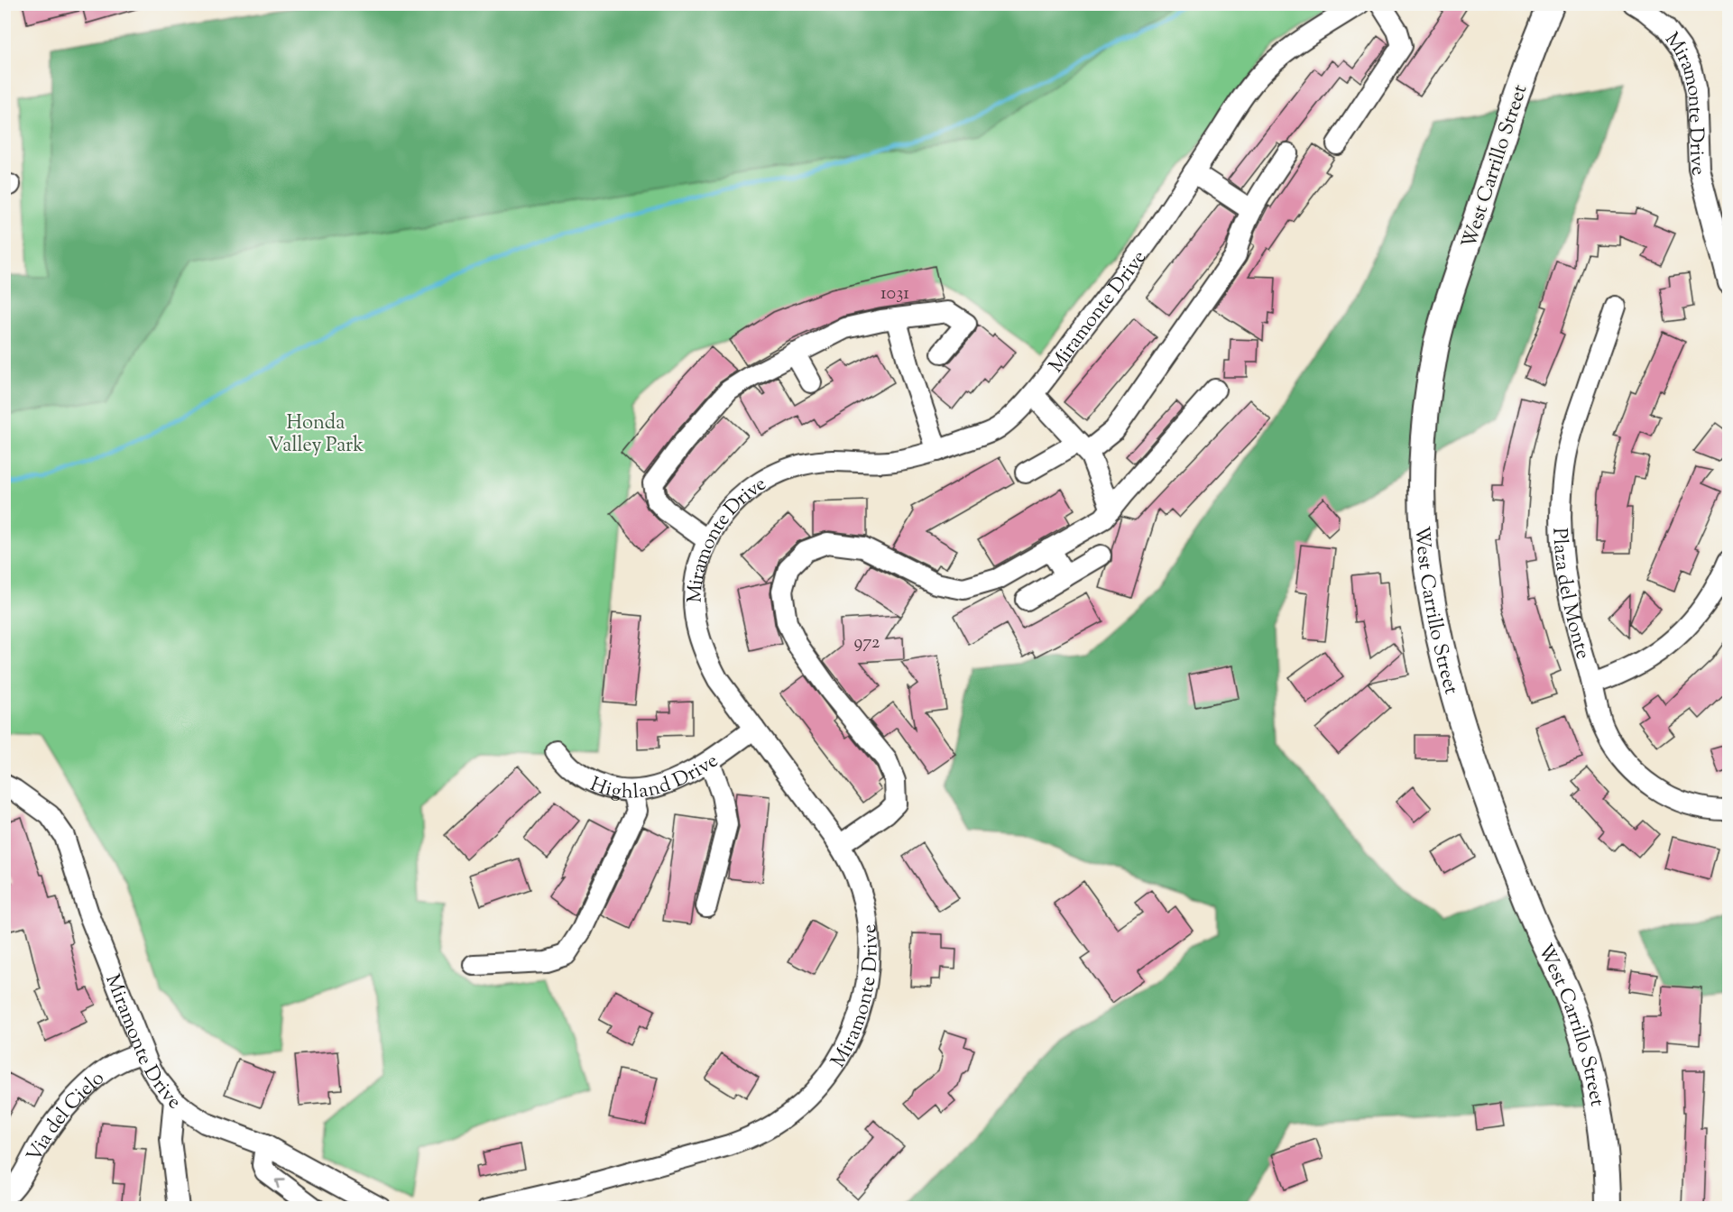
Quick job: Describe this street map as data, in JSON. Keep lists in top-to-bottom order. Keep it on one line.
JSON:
{"streets":{"main road":["West Carrillo Street"],"street":["Miramonte Drive","Plaza del Monte","Highland Drive","Via del Cielo"]},"crossings":[["Miramonte Drive","Highland Drive"],["Miramonte Drive","Via del Cielo"]],"parks":["Honda Valley Park"],"house_numbers":["1031","972"]}
